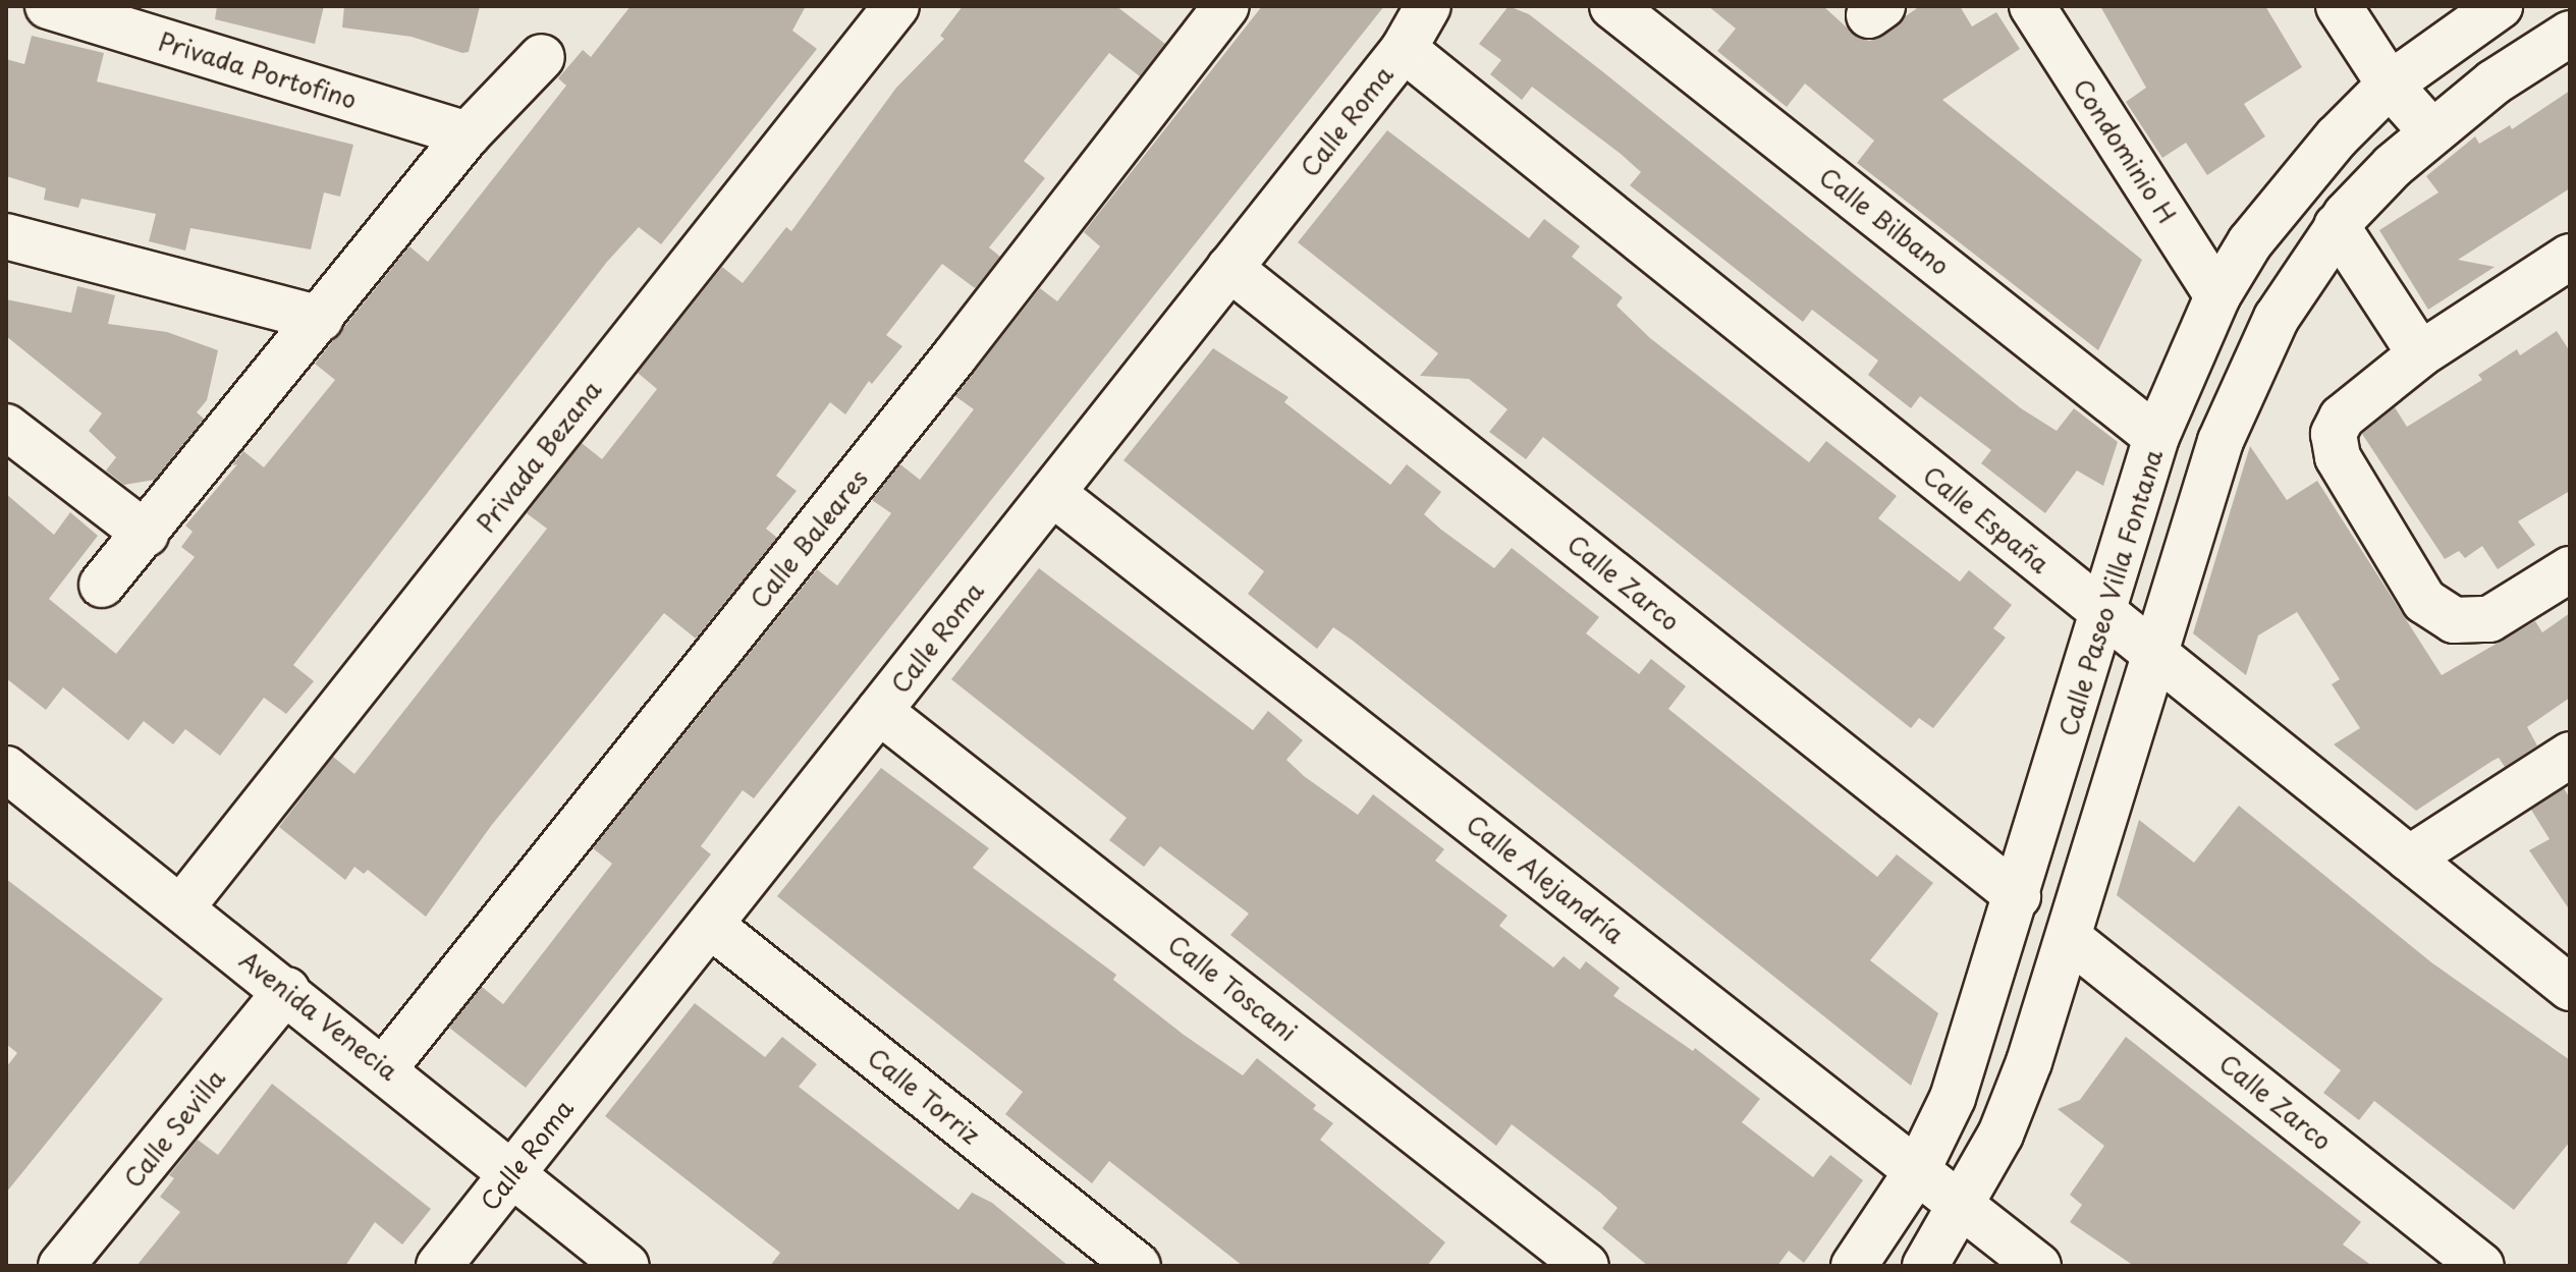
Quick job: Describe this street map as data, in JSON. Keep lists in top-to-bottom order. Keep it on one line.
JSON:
{"streets":{"street":["Privada Portofino","Calle Roma","Condominio H","Calle Bilbano","Privada Bezana","Calle España","Calle Baleares","Calle Zarco","Calle Paseo Villa Fontana","Calle Alejandría","Calle Toscani","Avenida Venecia","Calle Torriz","Calle Sevilla"]},"crossings":[["Calle Roma","Calle España"],["Calle Roma","Calle Zarco"],["Calle Roma","Calle Alejandría"],["Calle Roma","Calle Toscani"],["Calle Roma","Avenida Venecia"],["Calle Roma","Calle Torriz"],["Condominio H","Calle Paseo Villa Fontana"],["Calle Bilbano","Calle Paseo Villa Fontana"],["Privada Bezana","Avenida Venecia"],["Calle España","Calle Paseo Villa Fontana"],["Calle Baleares","Avenida Venecia"],["Calle Zarco","Calle Paseo Villa Fontana"],["Calle Paseo Villa Fontana","Calle Alejandría"],["Avenida Venecia","Calle Sevilla"]]}
